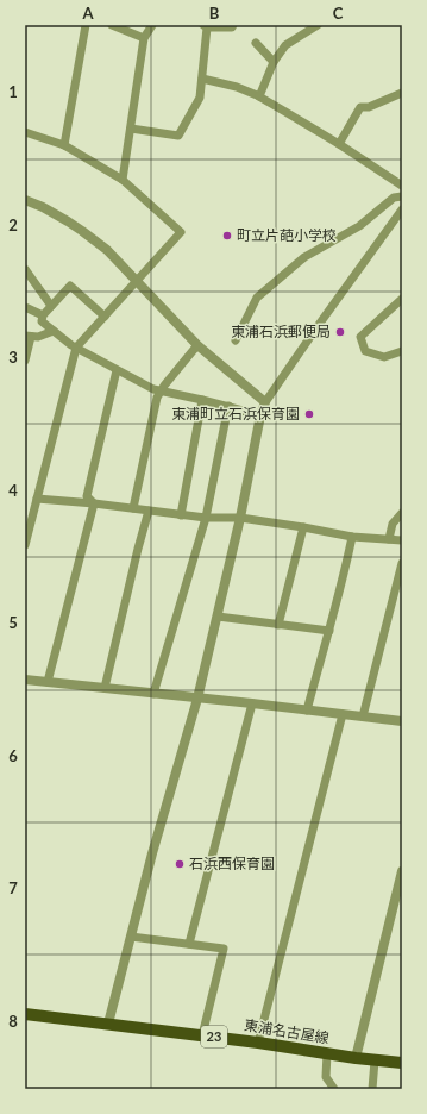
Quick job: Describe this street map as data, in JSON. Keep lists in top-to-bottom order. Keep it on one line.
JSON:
{"streets":{"main road":["東浦名古屋線","23"]},"places":["町立片葩小学校","東浦石浜郵便局","東浦町立石浜保育園","石浜西保育園"],"grid":{"columns":["A","B","C"],"rows":["1","2","3","4","5","6","7","8"]}}
